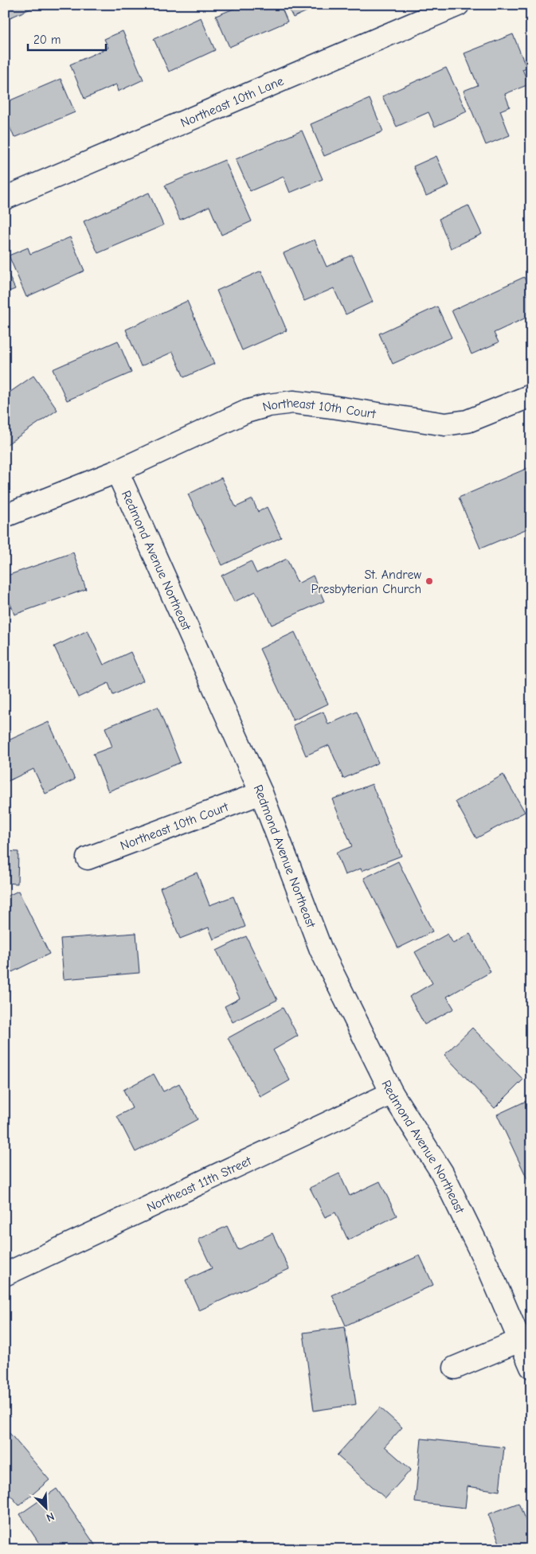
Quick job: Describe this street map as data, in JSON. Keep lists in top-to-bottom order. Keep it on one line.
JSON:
{"streets":{"street":["Northeast 10th Lane","Northeast 10th Court","Redmond Avenue Northeast","Northeast 11th Street"]},"crossings":[["Northeast 10th Court","Redmond Avenue Northeast"],["Redmond Avenue Northeast","Northeast 11th Street"]],"places":["St. Andrew Presbyterian Church"],"scale_bar":"20 m","north":"bottom right"}
